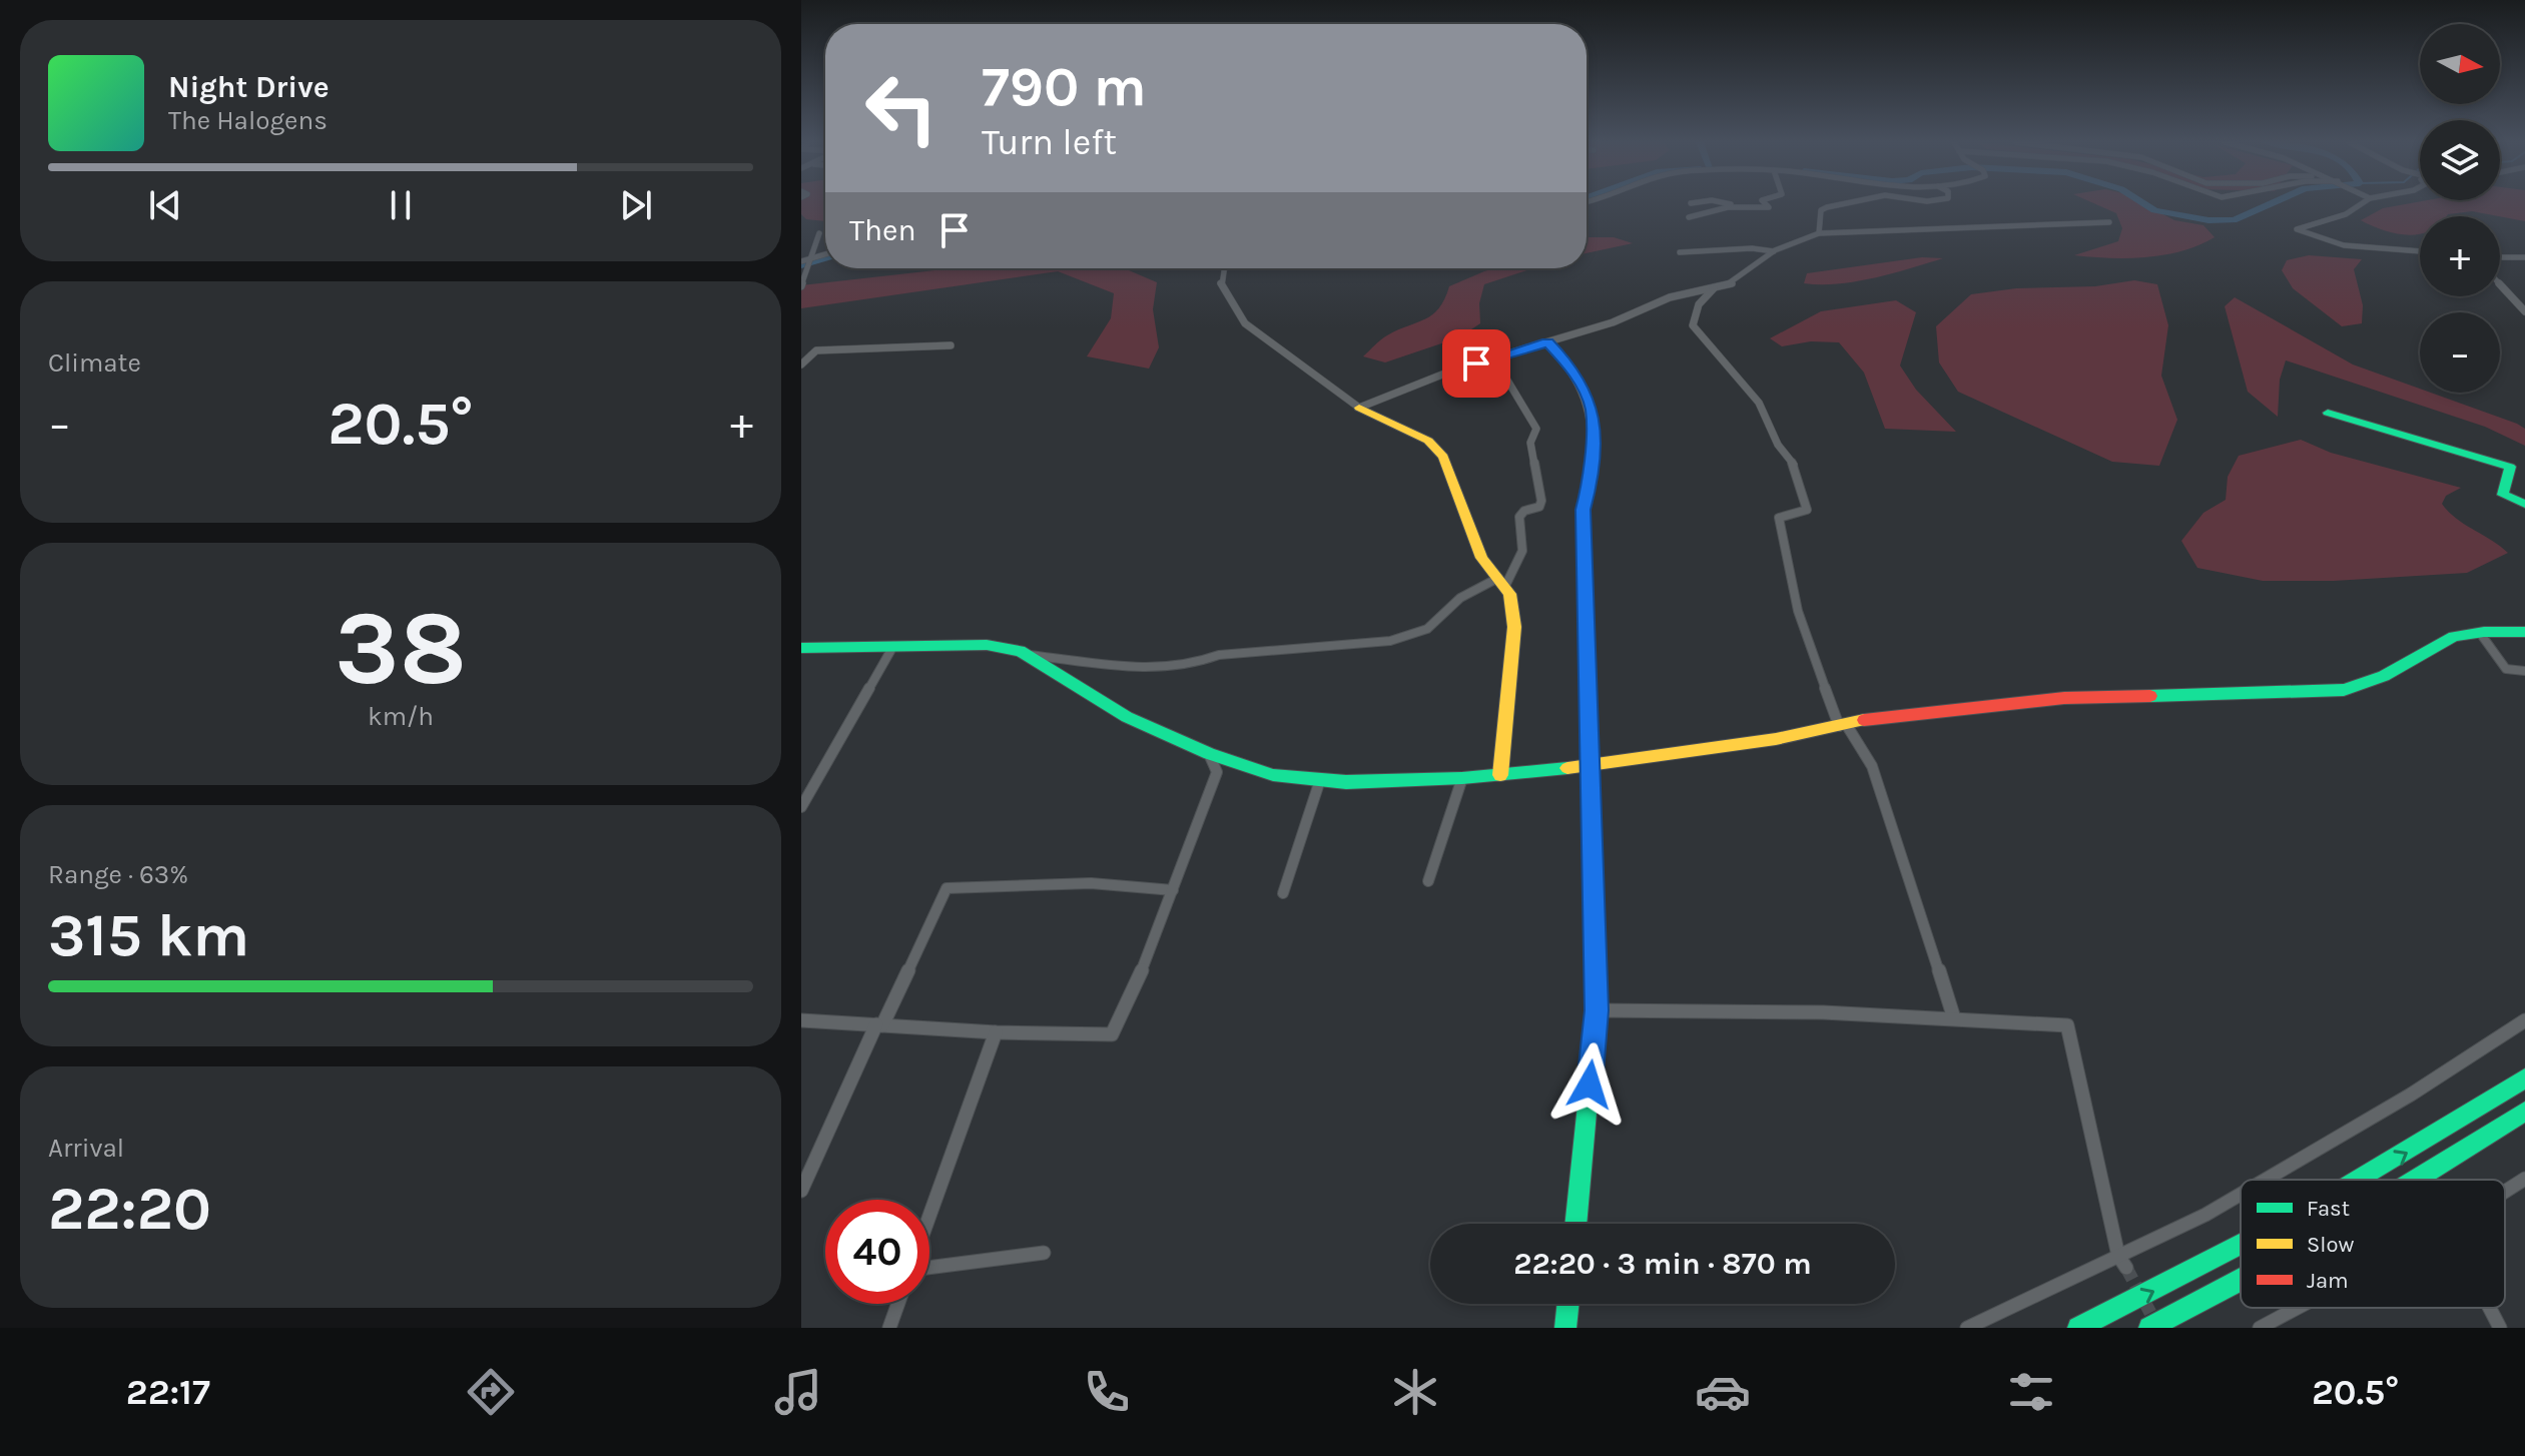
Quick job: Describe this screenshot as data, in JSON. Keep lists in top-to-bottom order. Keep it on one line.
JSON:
{"legend":["Fast","Slow","Jam"],"north":"right","page":{"map_buttons":["+","−"],"turn":["790 m","Turn left"],"song":["Night Drive","The Halogens"],"then":"Then","tile":["Climate",["38","km/h"],["Range · 63%","315 km"],["Arrival","22:20"]],"heat":["−","20.5°","+"],"limit":"40","trip":"22:20 · 3 min · 870 m","tabs":["22:17","20.5°"]}}
